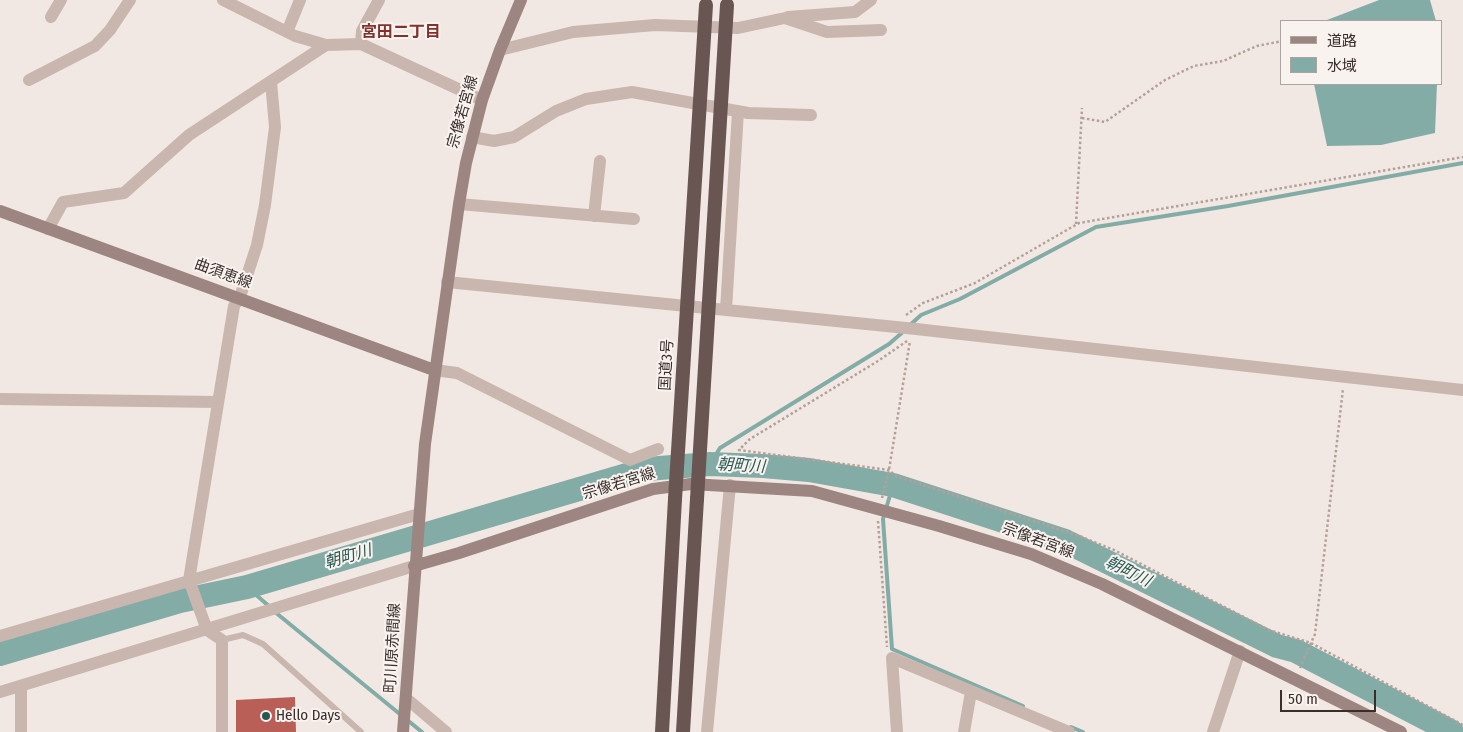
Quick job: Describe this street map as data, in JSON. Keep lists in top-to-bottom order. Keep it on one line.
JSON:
{"streets":{"highway":["国道3号"],"main road":["宗像若宮線","曲須恵線","町川原赤間線"]},"crossings":[["宗像若宮線","曲須恵線"],["宗像若宮線","町川原赤間線"]],"districts":["宮田二丁目"],"water":["朝町川"],"places":["Hello Days"],"legend":["道路","水域"],"scale_bar":"50 m"}
